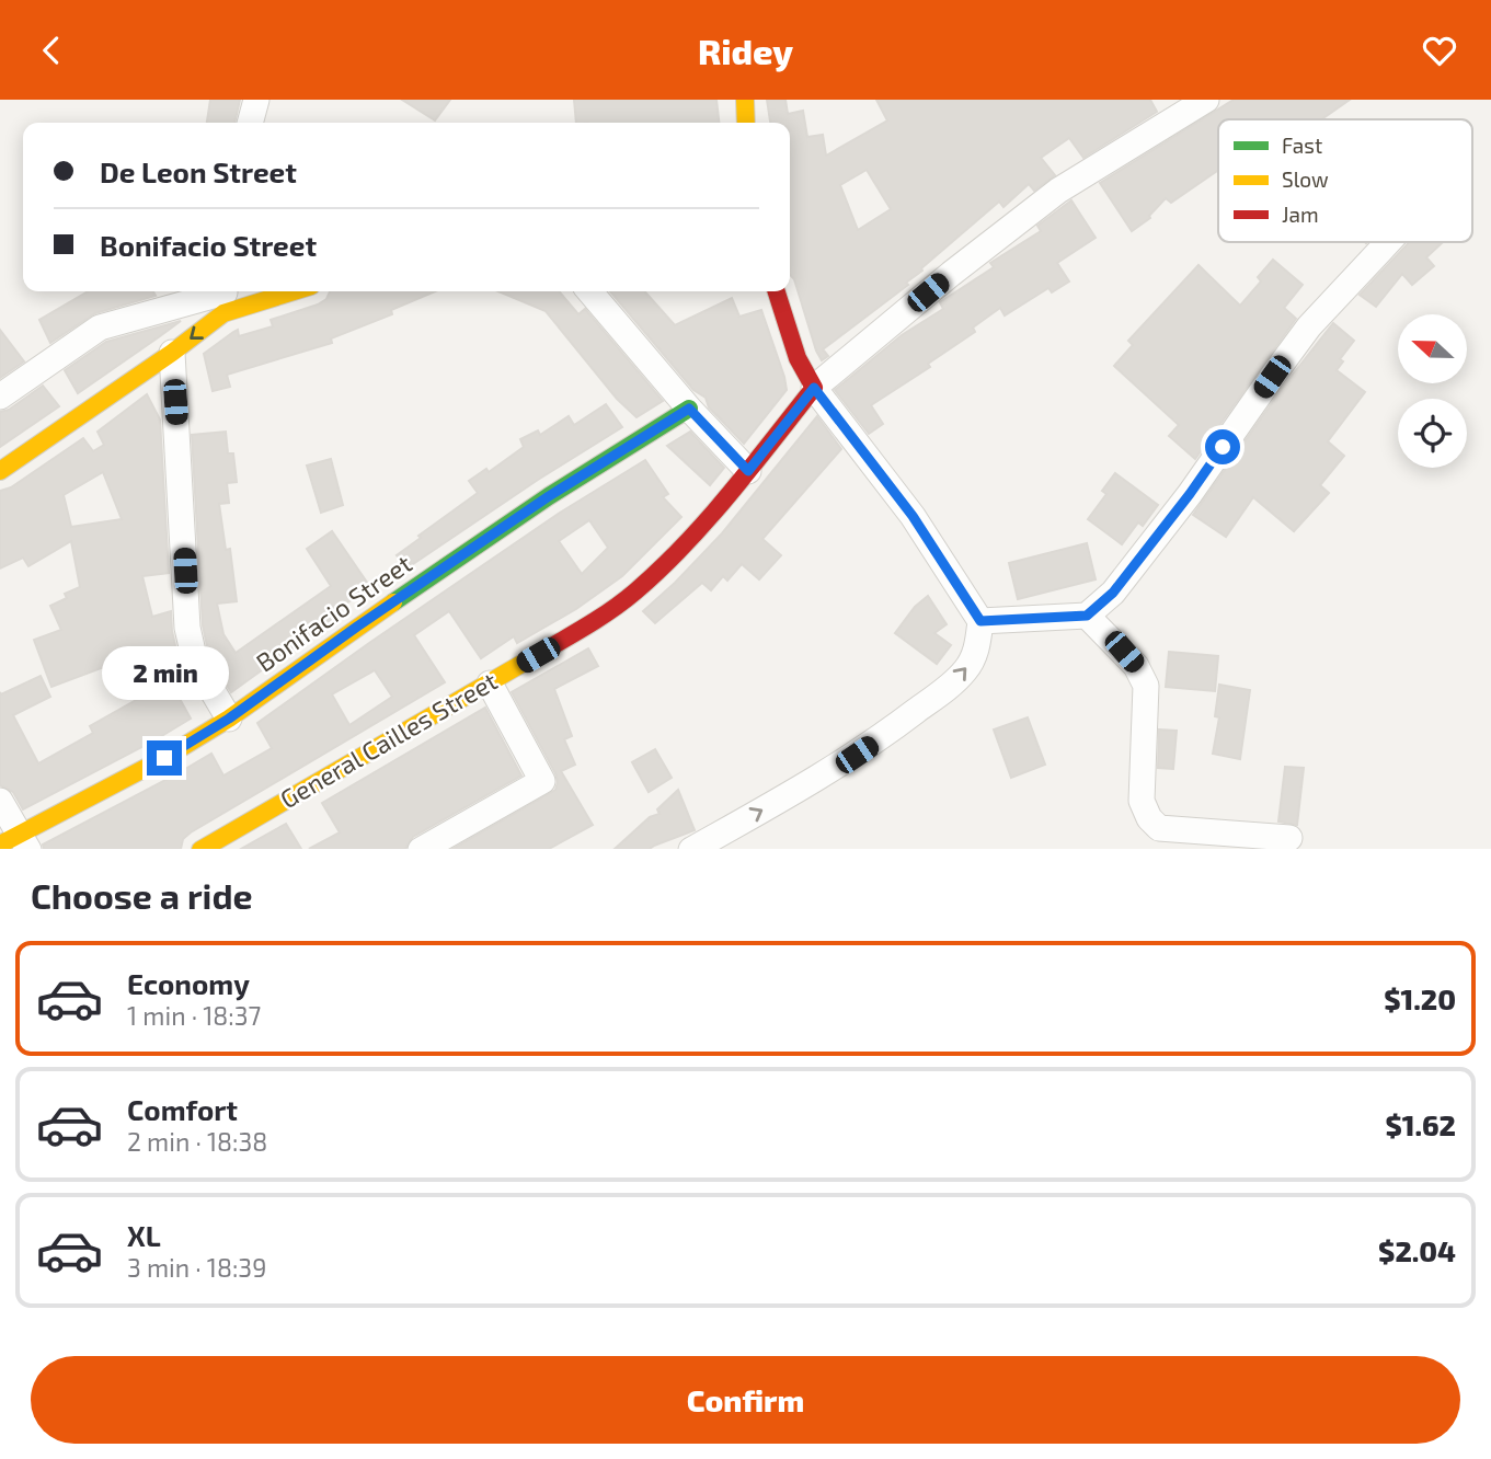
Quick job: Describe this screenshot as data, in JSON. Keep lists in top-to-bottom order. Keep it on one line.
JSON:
{"streets":{"street":["Bonifacio Street","General Cailles Street"]},"legend":["Fast","Slow","Jam"],"north":"left","page":{"header":"Ridey","banner":["De Leon Street","Bonifacio Street"],"bubble":"2 min","heading":"Choose a ride","list":[{"name":"Economy","note":"1 min · 18:37","value":"$1.20"},{"name":"Comfort","note":"2 min · 18:38","value":"$1.62"},{"name":"XL","note":"3 min · 18:39","value":"$2.04"}],"buttons":"Confirm"}}
